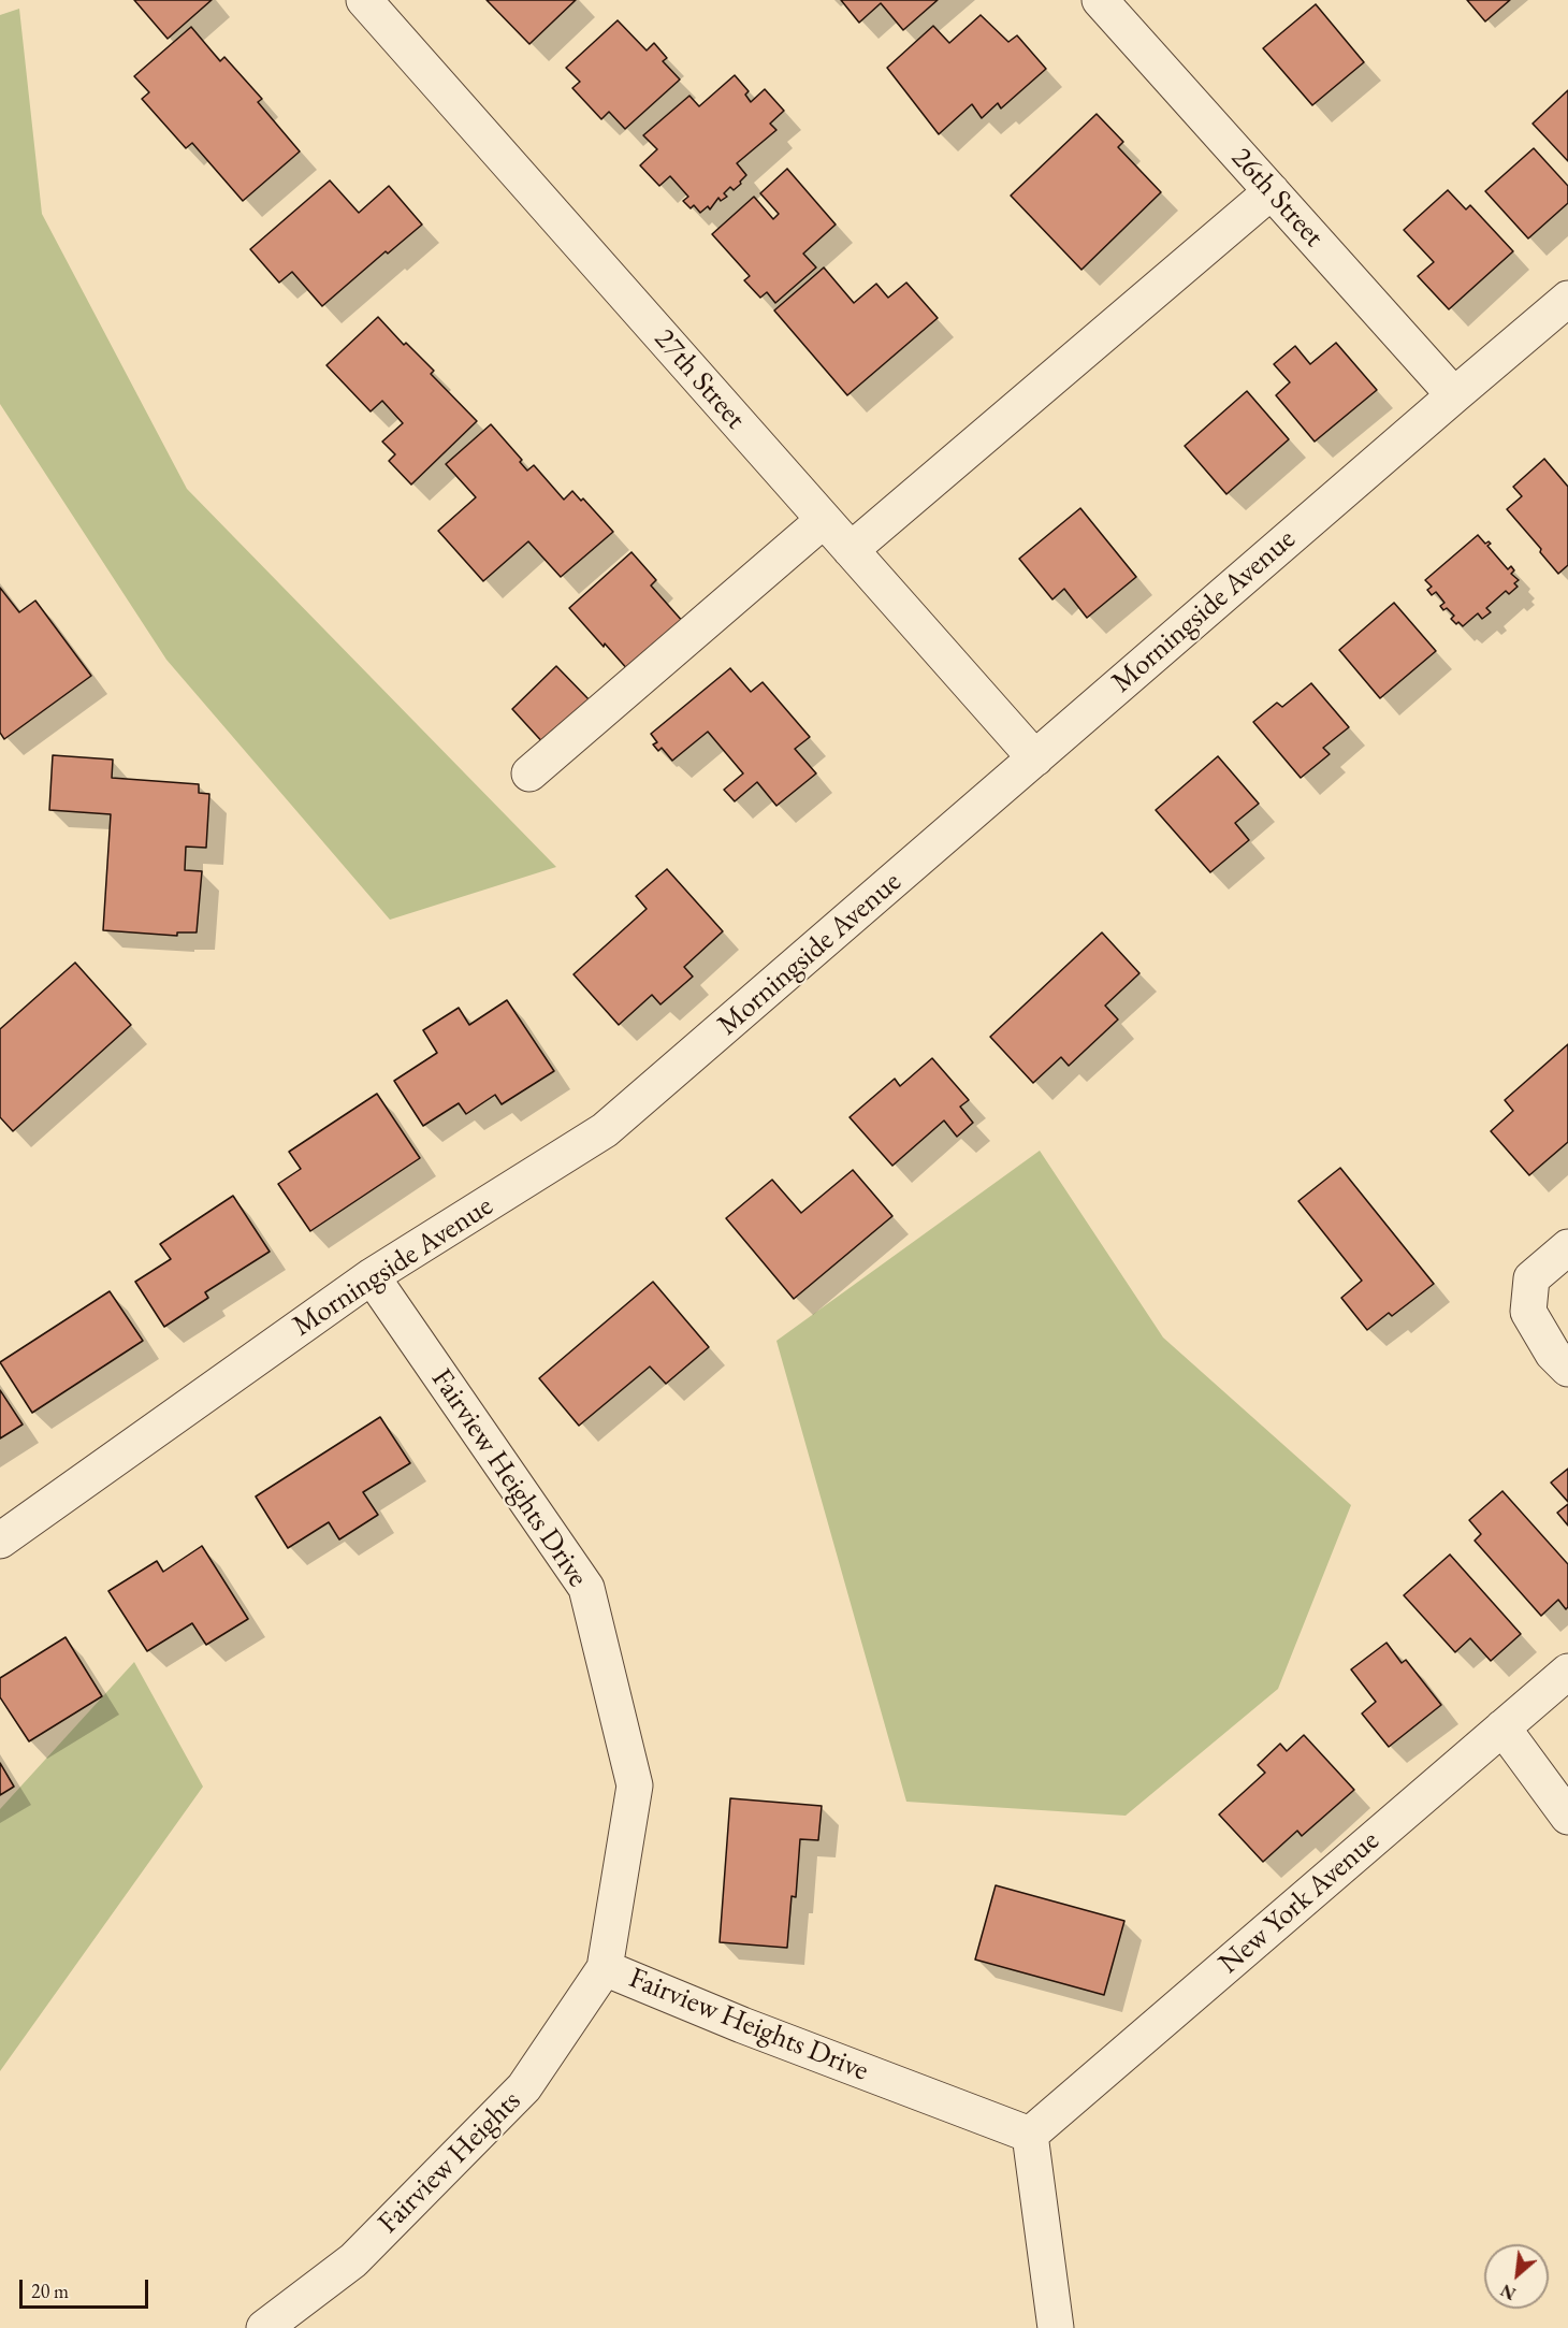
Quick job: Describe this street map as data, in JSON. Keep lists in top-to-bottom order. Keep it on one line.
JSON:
{"streets":{"street":["26th Street","27th Street","Morningside Avenue","Fairview Heights Drive","New York Avenue","Fairview Heights"]},"crossings":[["26th Street","Morningside Avenue"],["27th Street","Morningside Avenue"],["Morningside Avenue","Fairview Heights Drive"],["Fairview Heights Drive","New York Avenue"],["Fairview Heights Drive","Fairview Heights"]],"scale_bar":"20 m","north":"bottom left"}
